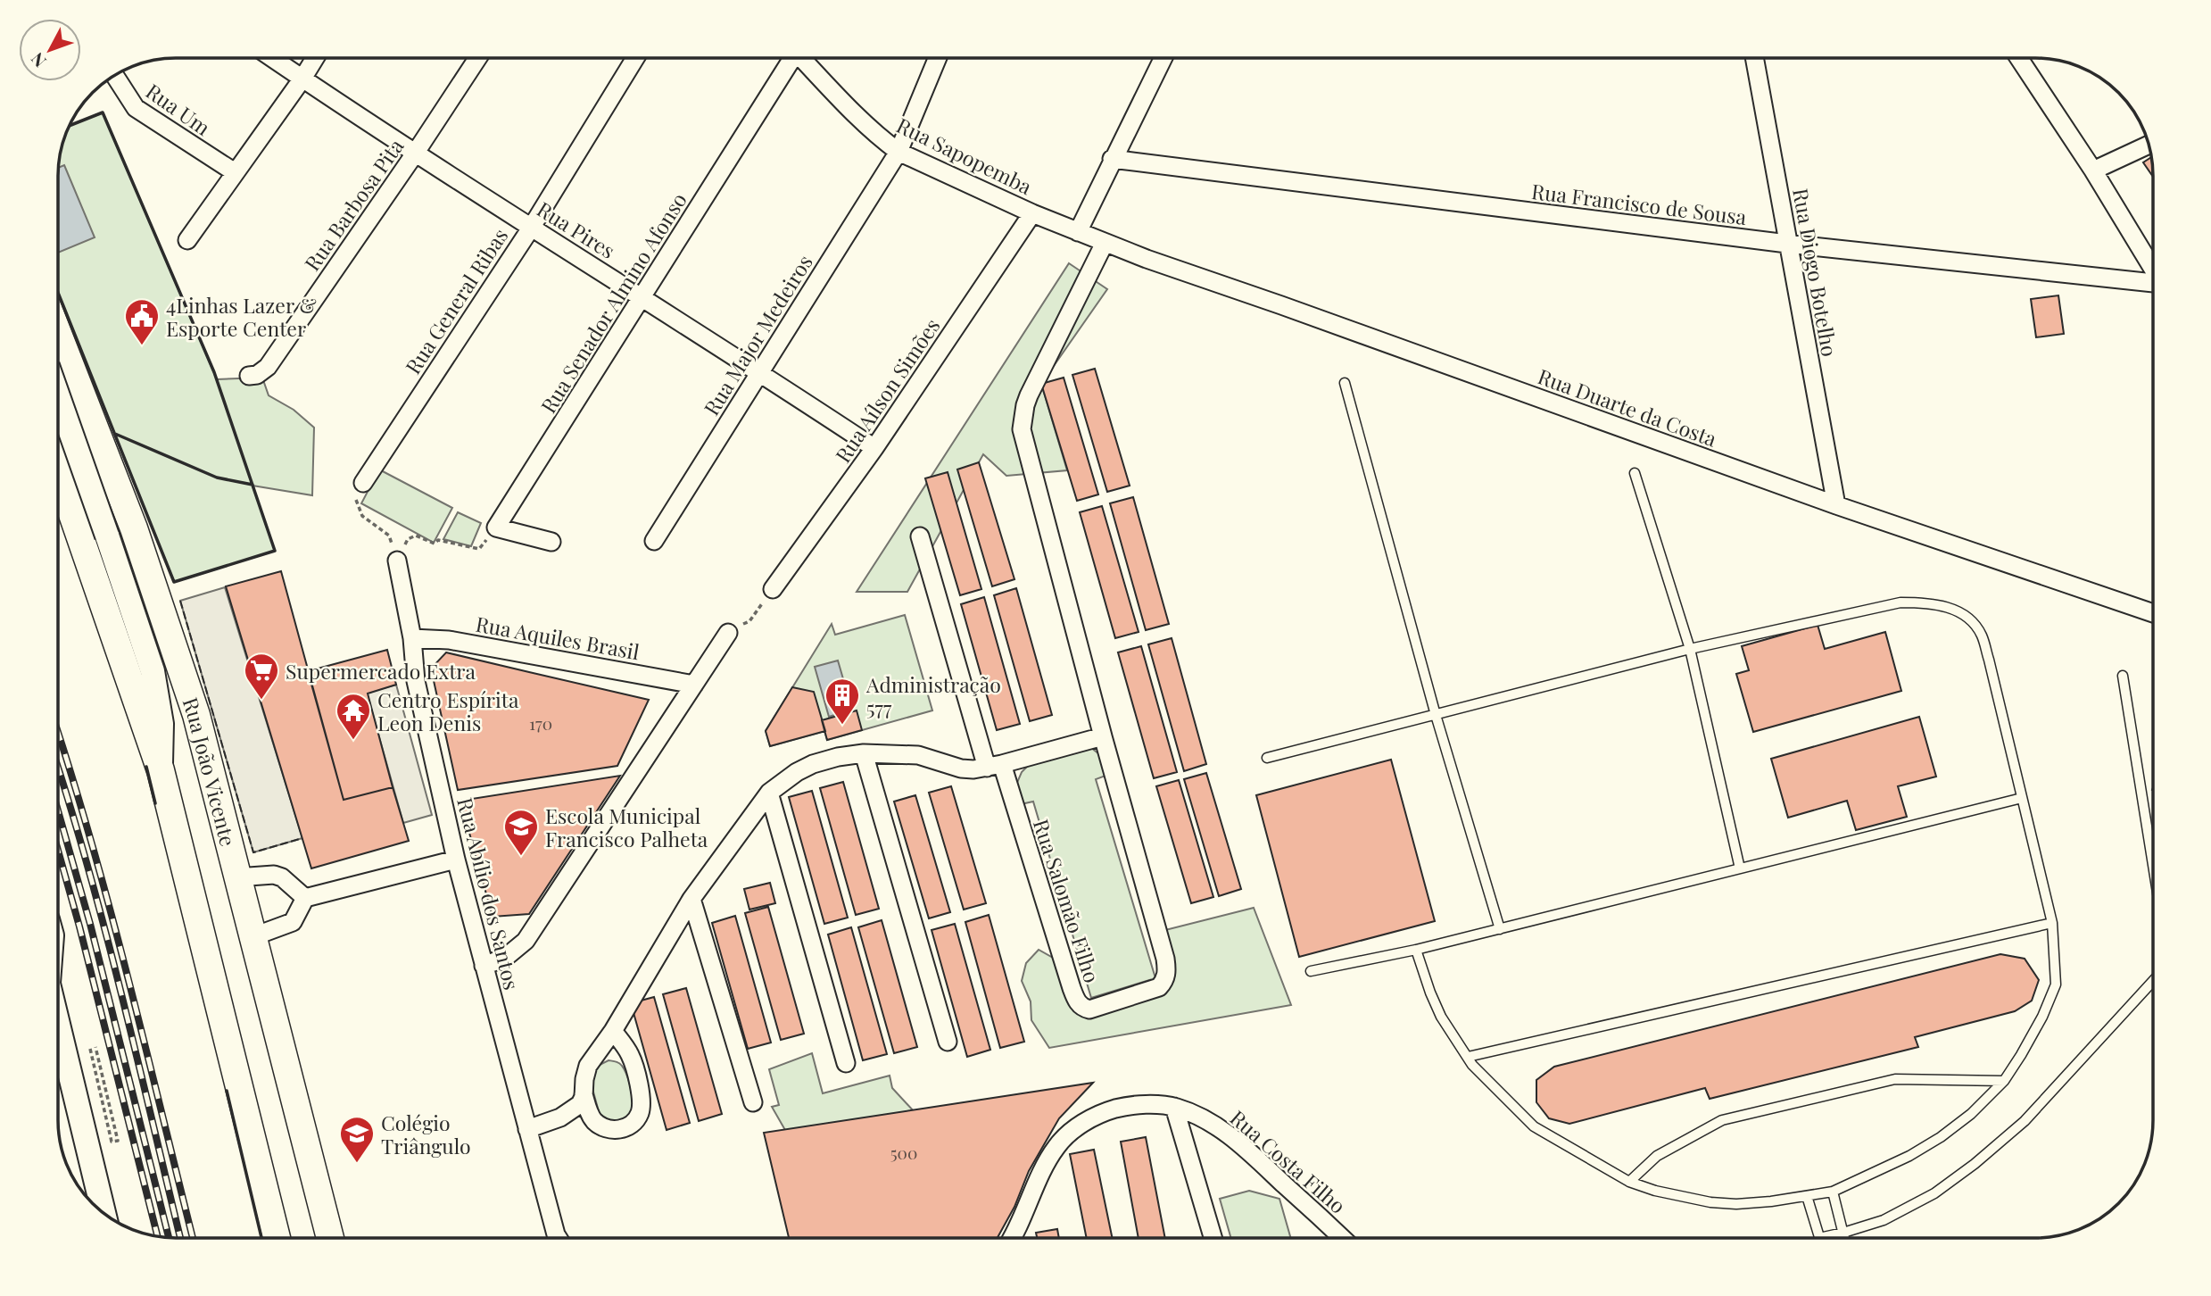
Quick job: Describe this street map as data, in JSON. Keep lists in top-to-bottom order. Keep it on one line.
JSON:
{"streets":{"main road":["Rua João Vicente"],"street":["Rua Um","Rua Sapopemba","Rua Francisco de Sousa","Rua Barbosa Pita","Rua Pires","Rua Diogo Botelho","Rua General Ribas","Rua Senador Almino Afonso","Rua Major Medeiros","Rua Aílson Simões","Rua Duarte da Costa","Rua Aquiles Brasil","Rua Abílio dos Santos","Rua Salomão Filho","Rua Costa Filho"]},"crossings":[["Rua Sapopemba","Rua Major Medeiros"],["Rua Sapopemba","Rua Aílson Simões"],["Rua Sapopemba","Rua Duarte da Costa"],["Rua Francisco de Sousa","Rua Diogo Botelho"],["Rua Barbosa Pita","Rua Pires"],["Rua Pires","Rua General Ribas"],["Rua Pires","Rua Senador Almino Afonso"],["Rua Pires","Rua Major Medeiros"],["Rua Pires","Rua Aílson Simões"],["Rua Diogo Botelho","Rua Duarte da Costa"],["Rua Duarte da Costa","Rua Salomão Filho"],["Rua Aquiles Brasil","Rua Abílio dos Santos"]],"places":{"public building":["4Linhas Lazer & Esporte Center"],"supermarket":["Supermercado Extra"],"building":["Administração 577"],"temple":["Centro Espírita Leon Denis"],"school or university":["Escola Municipal Francisco Palheta","Colégio Triângulo"]},"house_numbers":["170","500"],"north":"bottom left"}
